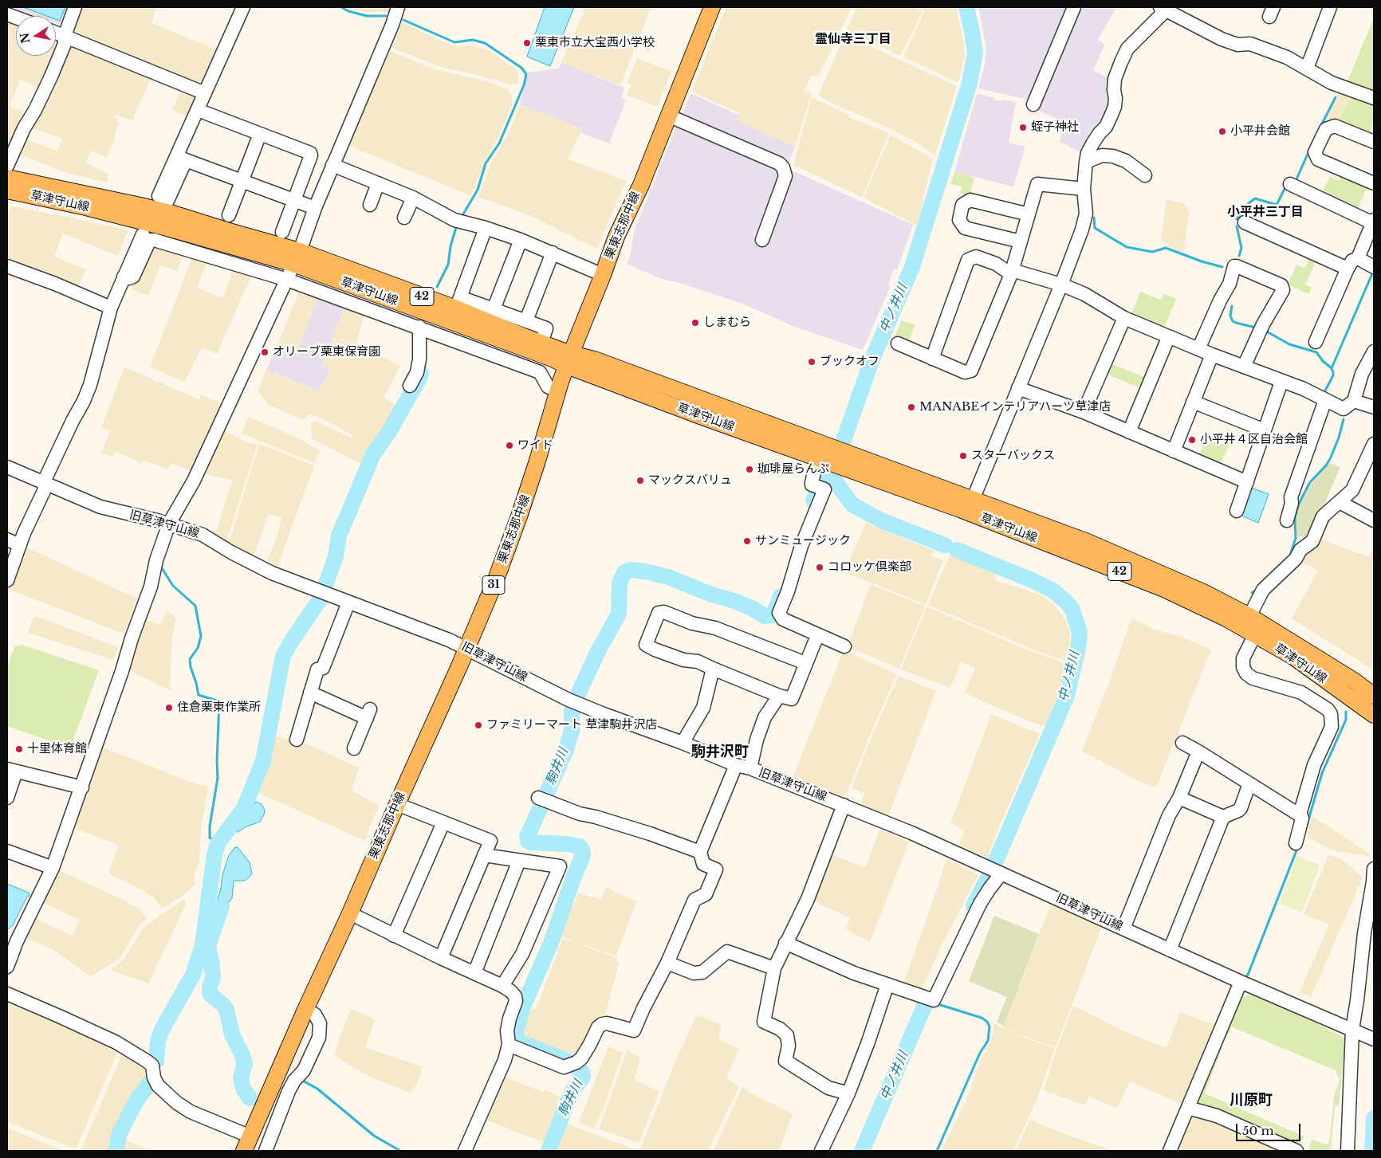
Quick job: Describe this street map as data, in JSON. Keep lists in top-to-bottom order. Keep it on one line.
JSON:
{"streets":{"main road":["草津守山線","栗東志那中線","42","31"],"street":["旧草津守山線"]},"crossings":[["草津守山線","栗東志那中線"],["栗東志那中線","旧草津守山線"]],"districts":["霊仙寺三丁目","小平井三丁目","駒井沢町","川原町"],"water":["中ノ井川","駒井川"],"places":["栗東市立大宝西小学校","蛭子神社","小平井会館","しまむら","オリーブ栗東保育園","ブックオフ","MANABEインテリアハーツ草津店","小平井４区自治会館","ワイド","スターバックス","珈琲屋らんぷ","マックスバリュ","サンミュージック","コロッケ倶楽部","住倉栗東作業所","ファミリーマート 草津駒井沢店","十里体育館"],"scale_bar":"50 m","north":"left"}
